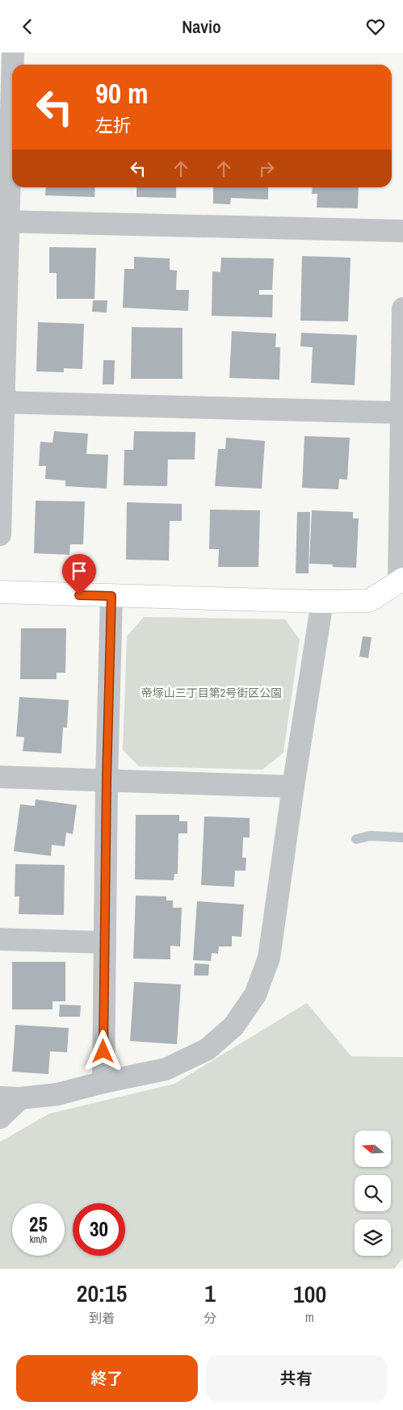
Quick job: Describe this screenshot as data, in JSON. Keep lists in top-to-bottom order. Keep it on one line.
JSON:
{"parks":["帝塚山三丁目第2号街区公園"],"north":"left","page":{"header":"Navio","turn":["90 m","左折"],"speed":"25 km/h","limit":"30","eta":["20:15","到着","1","分","100","m"],"buttons":["終了","共有"]}}
